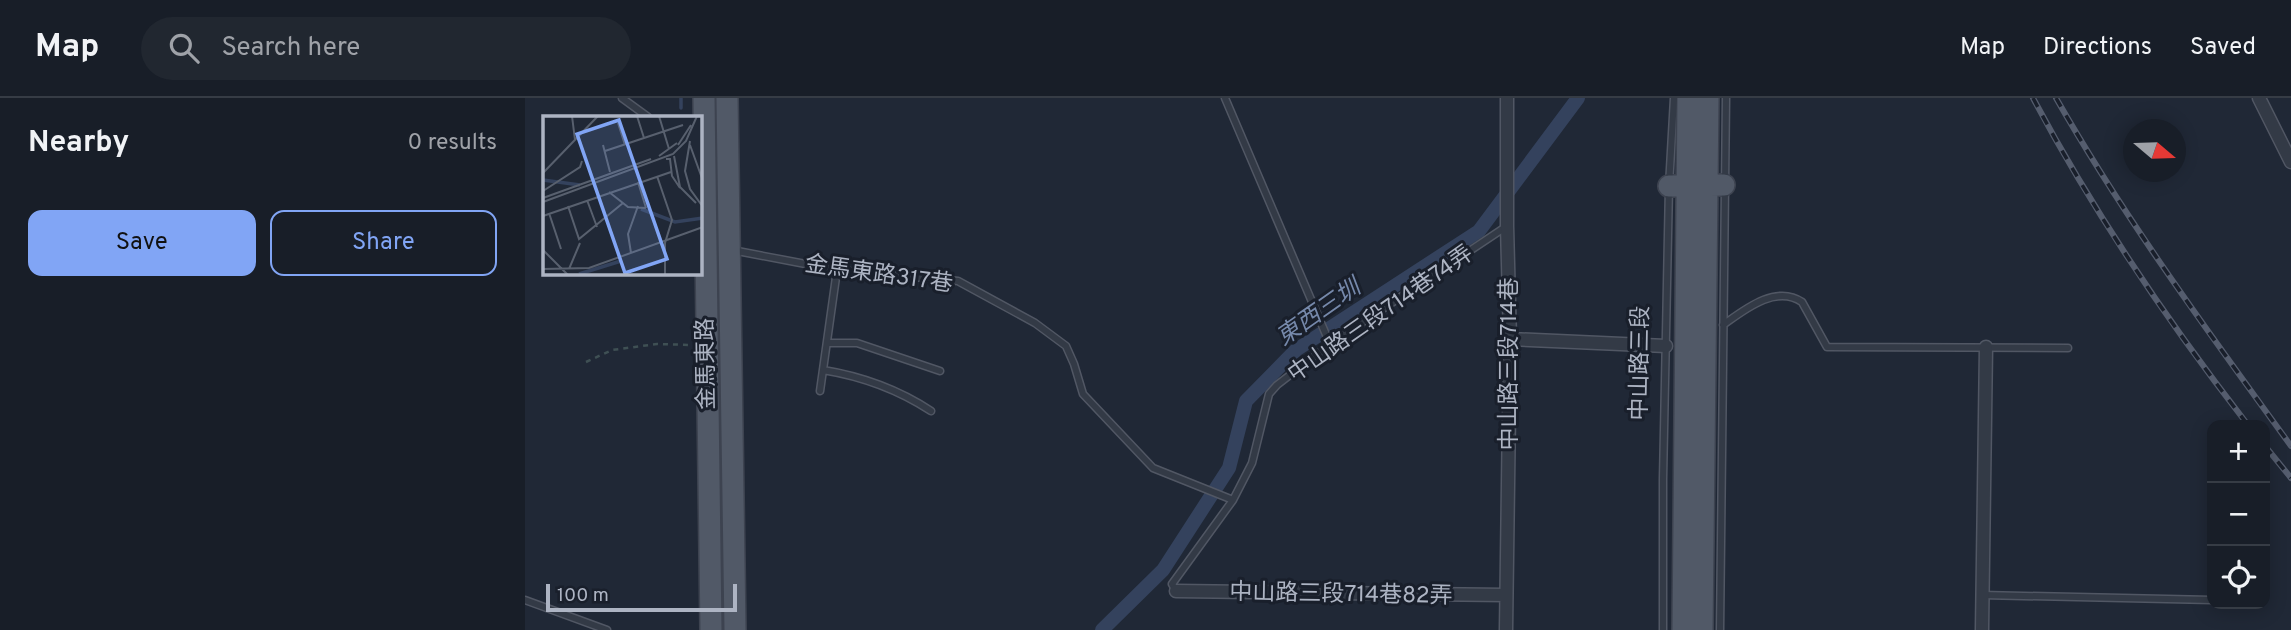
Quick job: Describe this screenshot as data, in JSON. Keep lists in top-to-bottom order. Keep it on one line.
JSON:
{"streets":{"main road":["中山路三段","金馬東路"],"street":["中山路三段714巷","中山路三段714巷82弄"],"lane":["金馬東路317巷","中山路三段714巷74弄"]},"crossings":[["金馬東路317巷","中山路三段714巷74弄"],["金馬東路317巷","金馬東路"],["中山路三段714巷74弄","中山路三段714巷"],["中山路三段714巷74弄","中山路三段714巷82弄"],["中山路三段714巷","中山路三段714巷82弄"]],"water":["東西三圳"],"scale_bar":"100 m","north":"right","page":{"header":"Map","search":"Search here","nav":["Map","Directions","Saved"],"heading":["Nearby","0 results"],"buttons":["Save","Share"],"map_buttons":["+","−"],"scale":"100 m"}}
